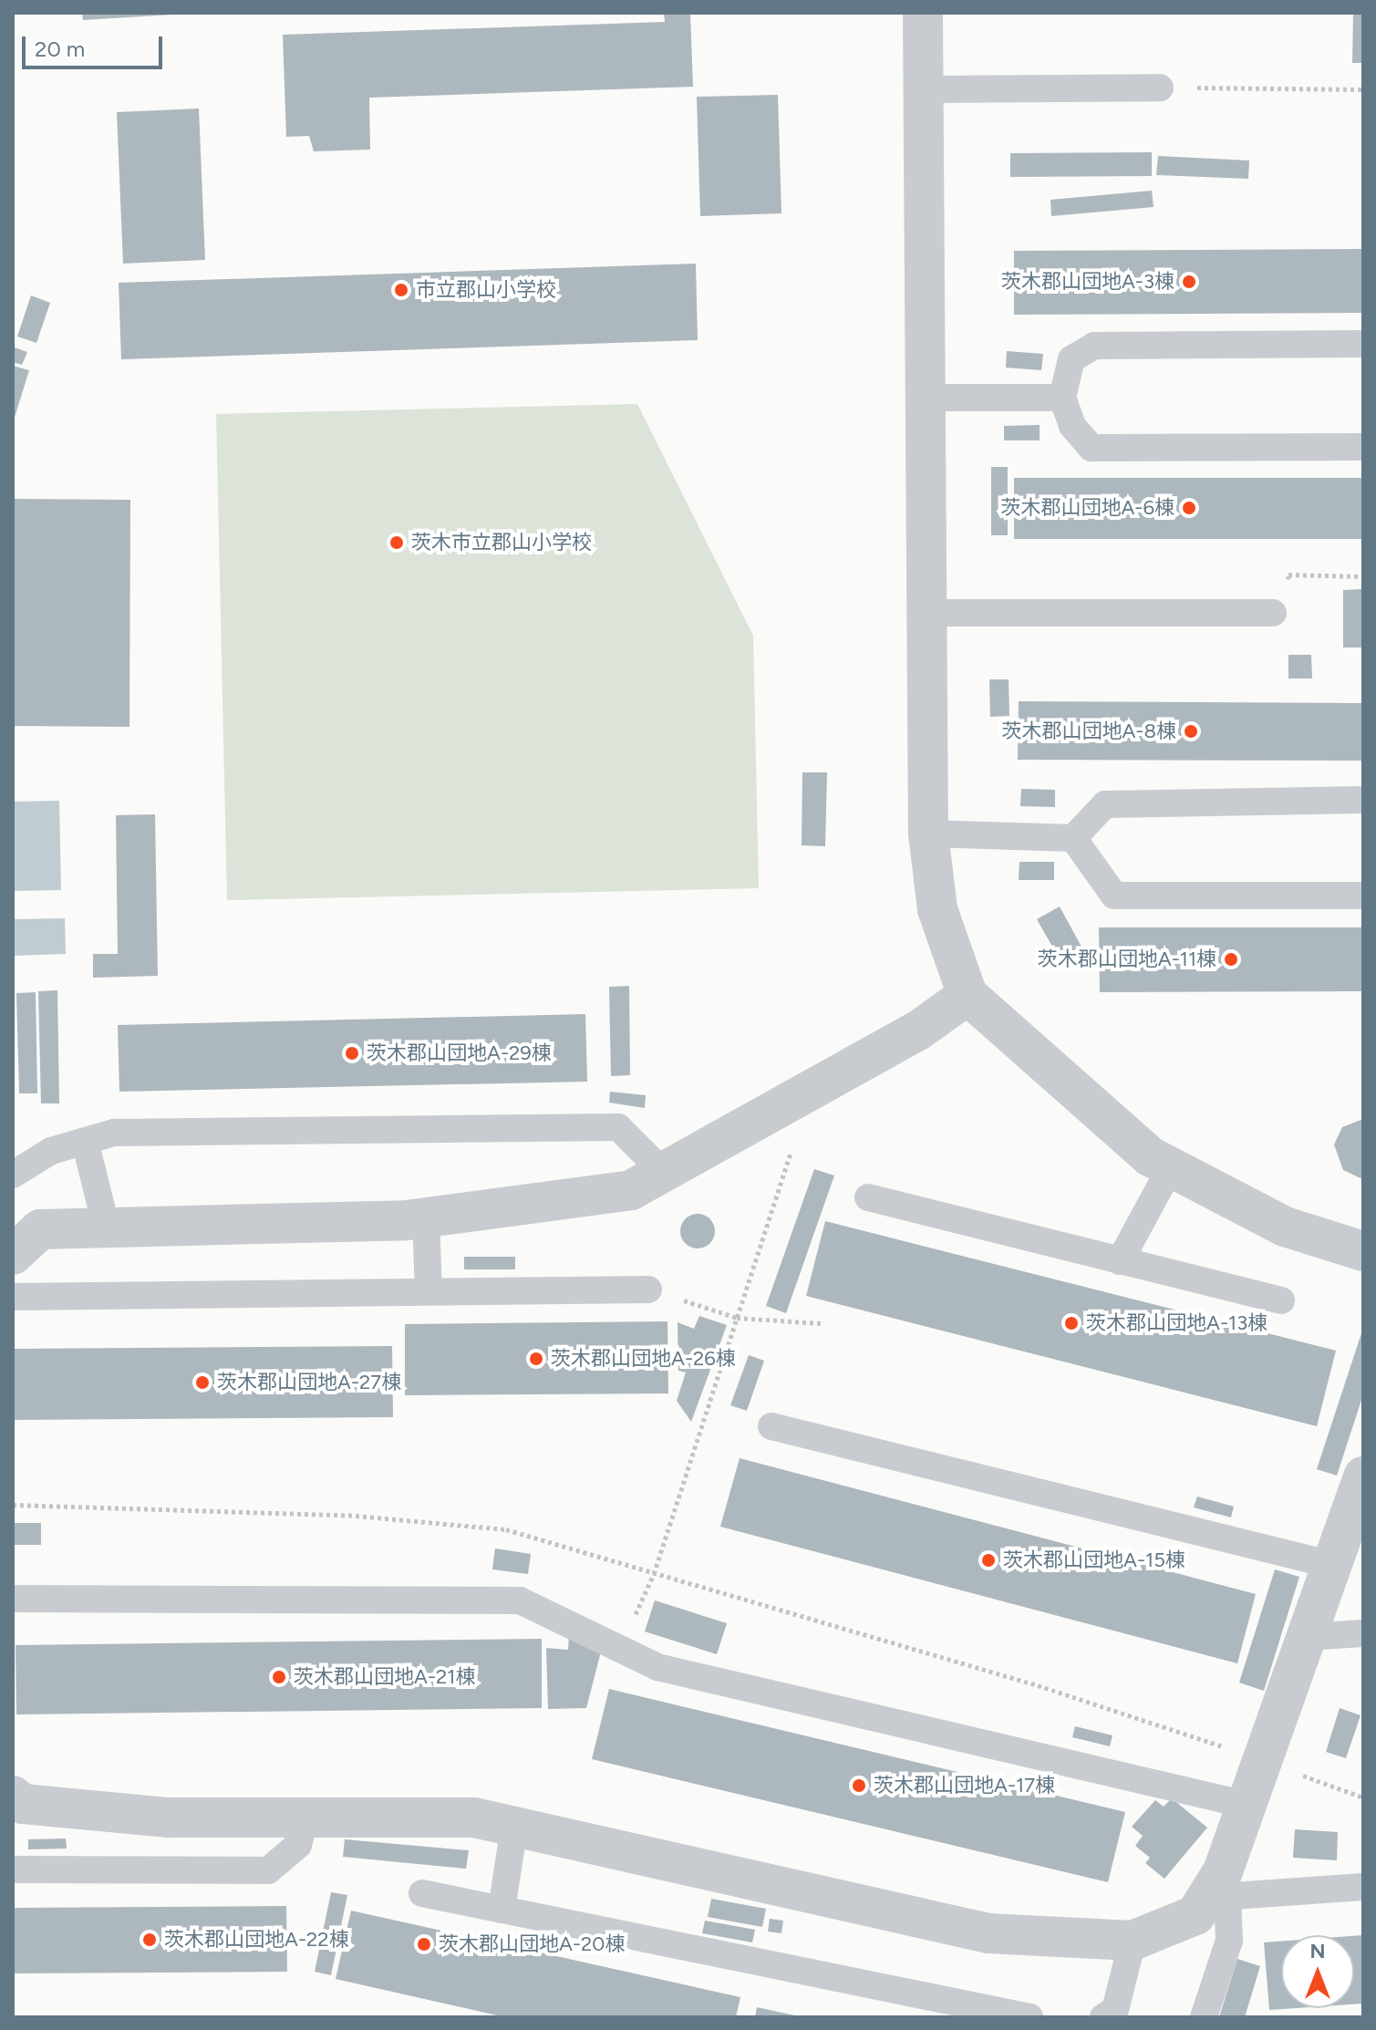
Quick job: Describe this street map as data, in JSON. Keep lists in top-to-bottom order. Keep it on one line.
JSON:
{"places":["茨木郡山団地A-3棟","市立郡山小学校","茨木郡山団地A-6棟","茨木市立郡山小学校","茨木郡山団地A-8棟","茨木郡山団地A-11棟","茨木郡山団地A-29棟","茨木郡山団地A-13棟","茨木郡山団地A-26棟","茨木郡山団地A-27棟","茨木郡山団地A-15棟","茨木郡山団地A-21棟","茨木郡山団地A-17棟","茨木郡山団地A-22棟","茨木郡山団地A-20棟"],"scale_bar":"20 m","north":"top"}
